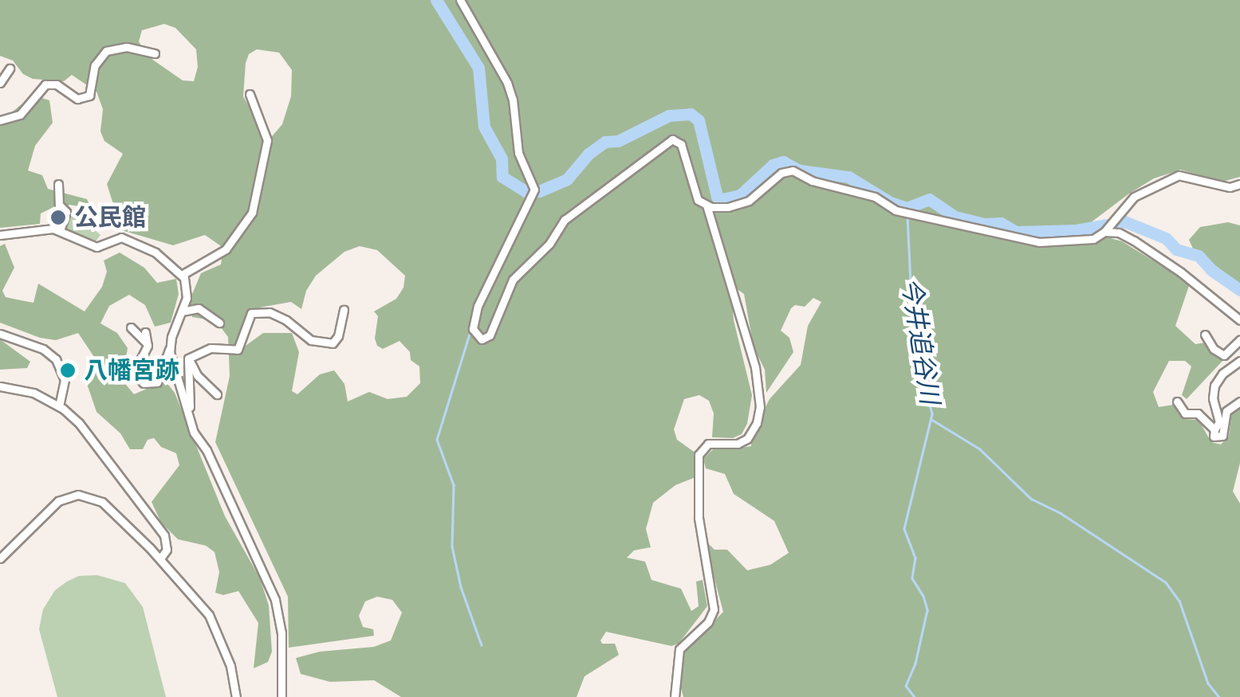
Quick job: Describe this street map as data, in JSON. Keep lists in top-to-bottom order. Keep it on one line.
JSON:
{"water":["今井追谷川"],"places":["公民館","八幡宮跡"]}
